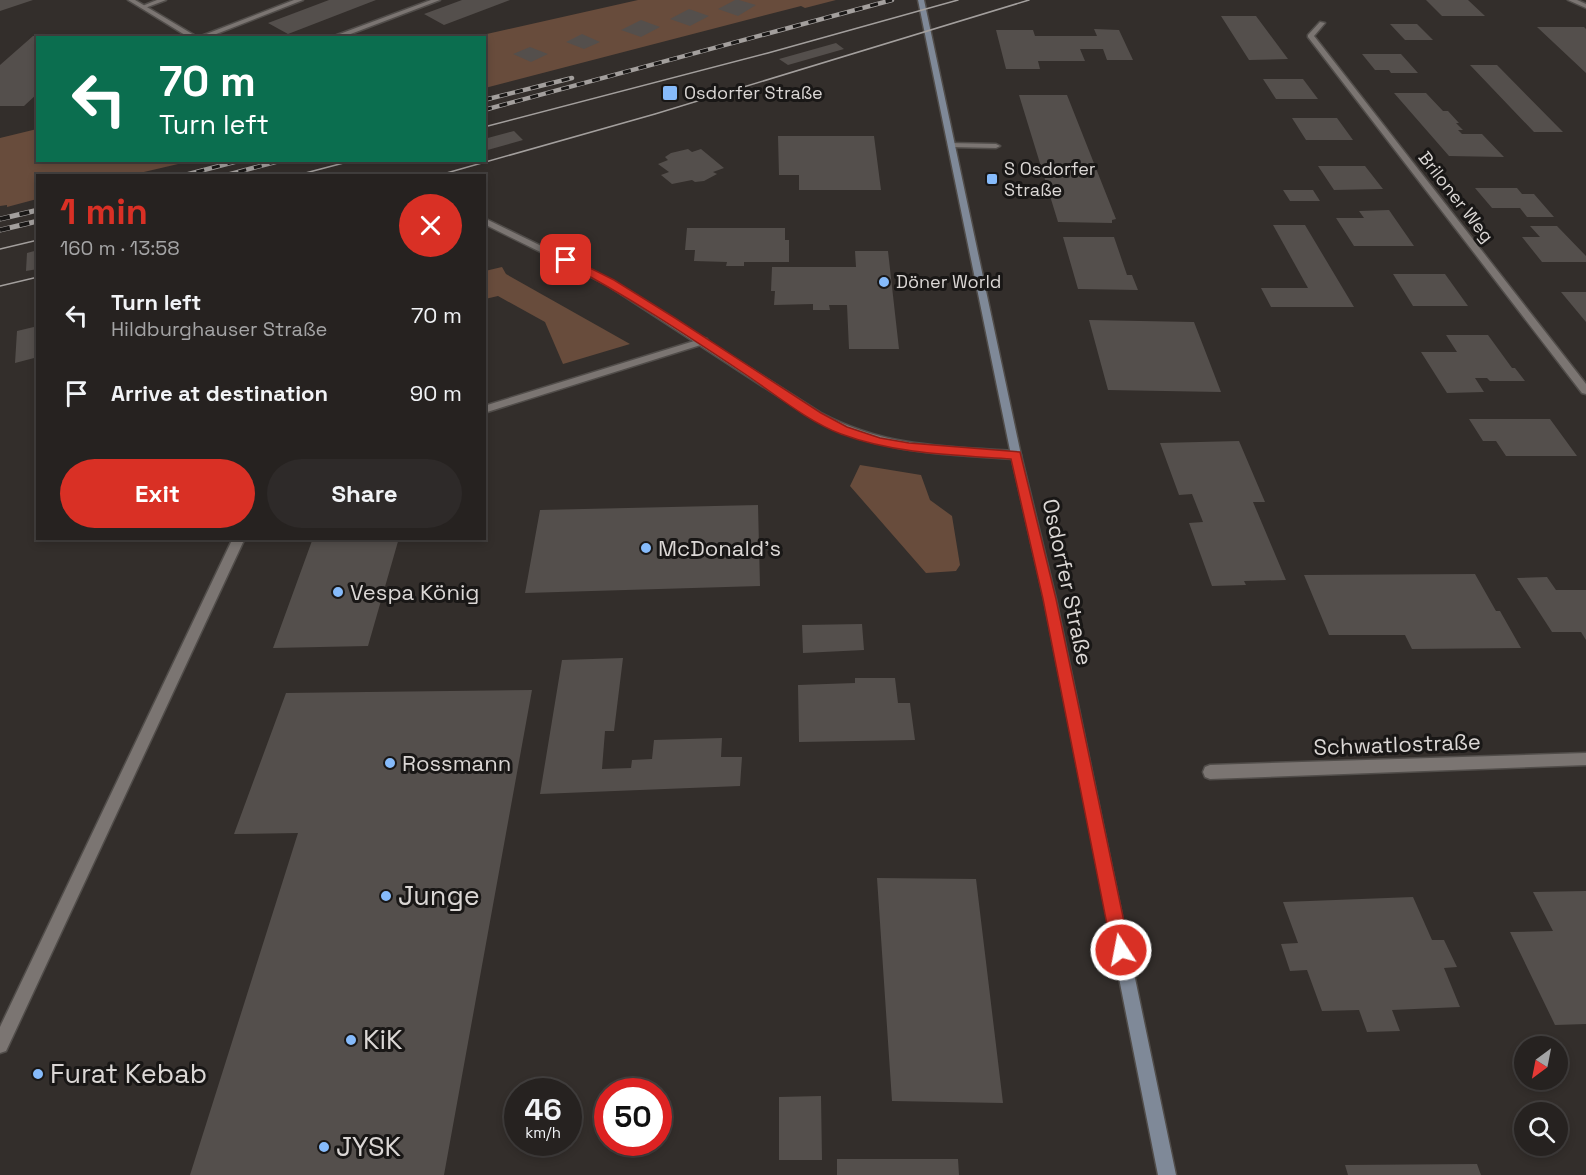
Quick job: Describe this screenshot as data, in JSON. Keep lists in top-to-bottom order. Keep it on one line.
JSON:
{"streets":{"main road":["Osdorfer Straße"],"street":["Briloner Weg","Schwatlostraße"]},"places":{"transit":["Osdorfer Straße","S Osdorfer Straße"],"other":["Döner World","McDonald's","Vespa König","Rossmann","Junge","KiK","Furat Kebab","JYSK"]},"north":"bottom left","page":{"turn":["70 m","Turn left"],"heading":["1 min","160 m · 13:58"],"list":[{"name":"Turn left","note":"Hildburghauser Straße","value":"70 m"},{"name":"Arrive at destination","value":"90 m"}],"buttons":["Exit","Share"],"speed":"46 km/h","limit":"50"}}
